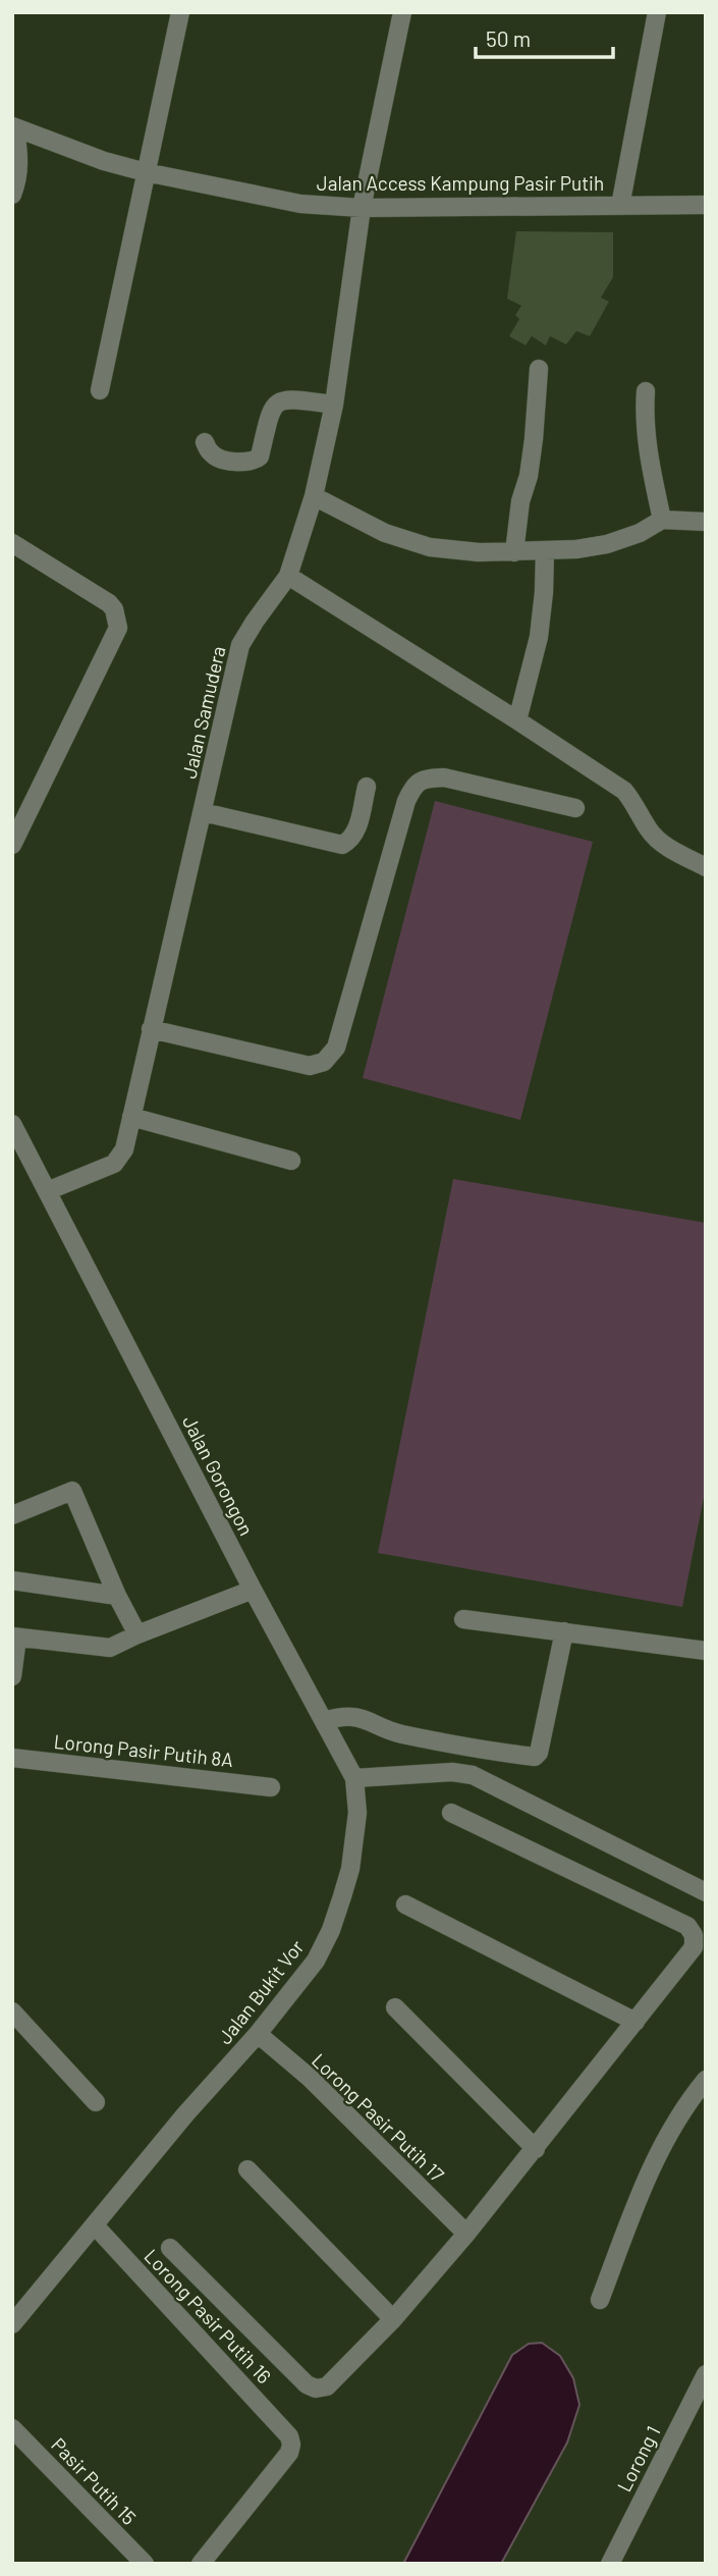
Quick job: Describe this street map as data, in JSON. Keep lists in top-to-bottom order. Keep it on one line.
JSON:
{"streets":{"street":["Jalan Access Kampung Pasir Putih","Jalan Samudera","Jalan Gorongon","Lorong Pasir Putih 8A","Jalan Bukit Vor","Lorong Pasir Putih 17","Lorong Pasir Putih 16","Lorong 1","Pasir Putih 15"]},"crossings":[["Jalan Access Kampung Pasir Putih","Jalan Samudera"],["Jalan Samudera","Jalan Gorongon"],["Jalan Gorongon","Jalan Bukit Vor"],["Jalan Bukit Vor","Lorong Pasir Putih 17"],["Jalan Bukit Vor","Lorong Pasir Putih 16"]],"scale_bar":"50 m"}
